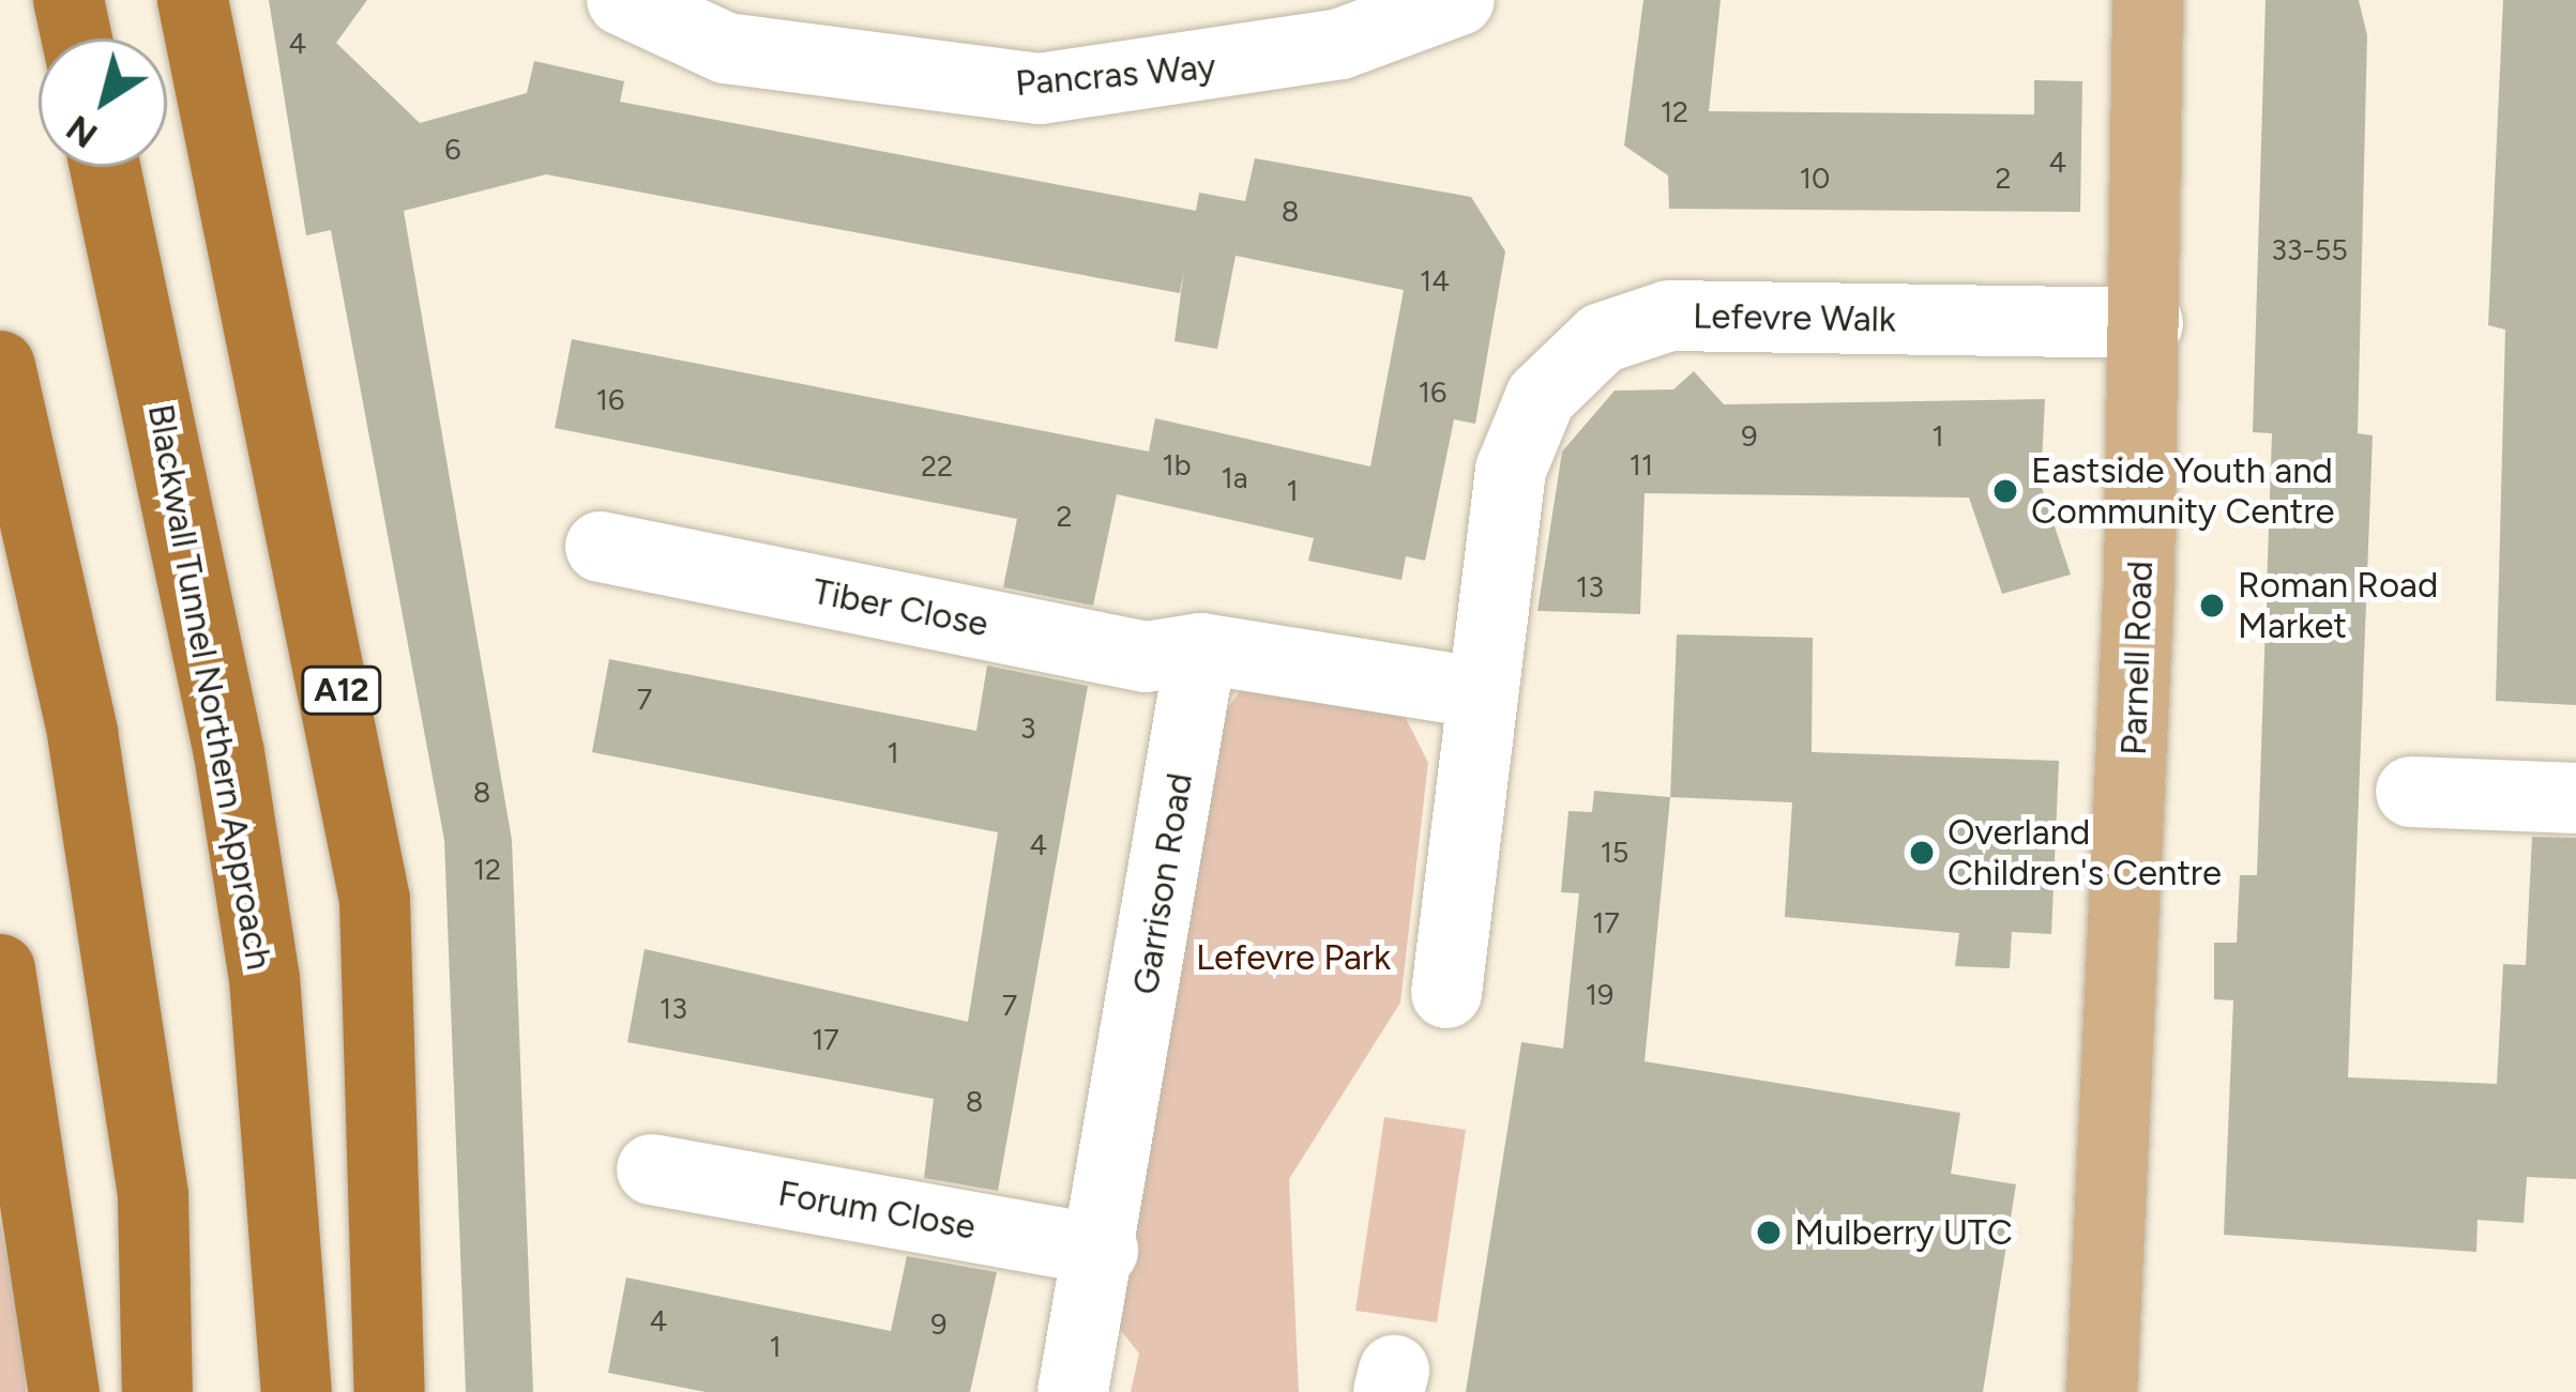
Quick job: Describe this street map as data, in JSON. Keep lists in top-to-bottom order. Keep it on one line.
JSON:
{"streets":{"highway":["Blackwall Tunnel Northern Approach","A12"],"main road":["Parnell Road"],"street":["Pancras Way","Lefevre Walk","Tiber Close","Garrison Road","Forum Close"]},"crossings":[["Lefevre Walk","Parnell Road"],["Tiber Close","Garrison Road"],["Garrison Road","Forum Close"]],"parks":["Lefevre Park"],"places":["Eastside Youth and Community Centre","Roman Road Market","Overland Children's Centre","Mulberry UTC"],"house_numbers":["4","12","6","4","10","2","8","33-55","14","16","16","9","1","1b","11","22","1a","1","2","13","7","3","1","8","4","15","12","17","19","7","13","17","8","4","9","1"],"north":"bottom left"}
